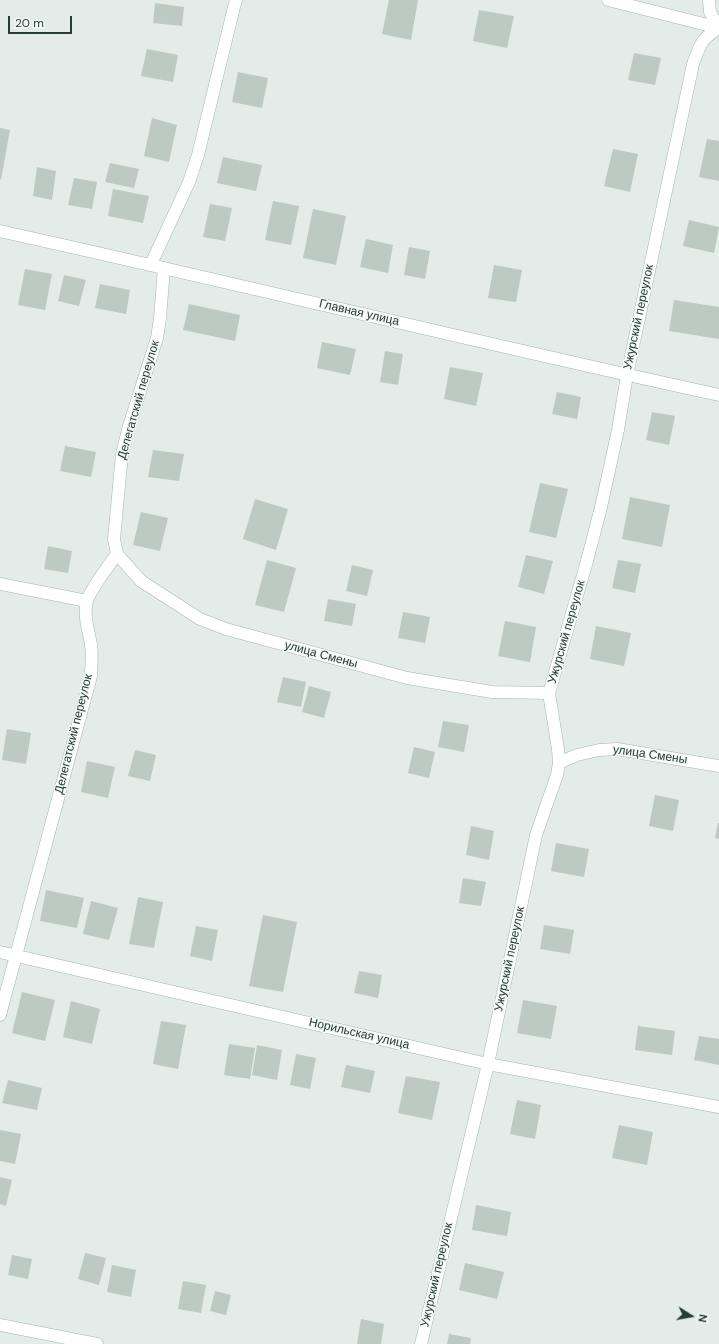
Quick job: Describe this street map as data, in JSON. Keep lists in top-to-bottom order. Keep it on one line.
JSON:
{"streets":{"street":["Главная улица","Ужурский переулок","Делегатский переулок","улица Смены","Норильская улица"]},"crossings":[["Главная улица","Ужурский переулок"],["Главная улица","Делегатский переулок"],["Ужурский переулок","улица Смены"],["Ужурский переулок","Норильская улица"],["Делегатский переулок","улица Смены"],["Делегатский переулок","Норильская улица"]],"scale_bar":"20 m","north":"right"}
